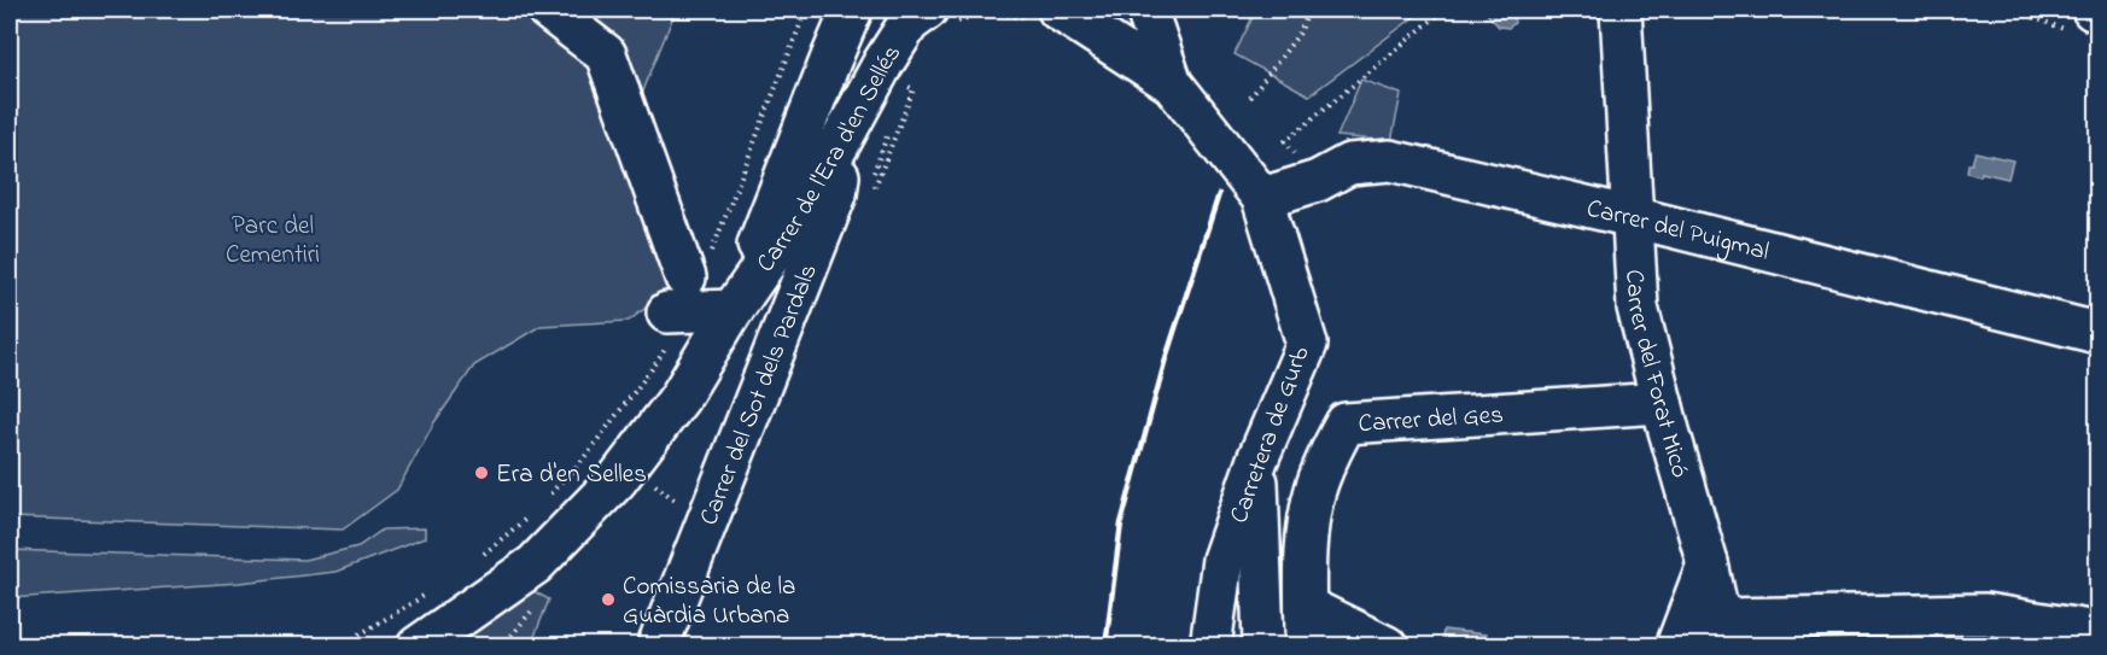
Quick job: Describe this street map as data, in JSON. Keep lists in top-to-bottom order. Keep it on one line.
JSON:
{"streets":{"street":["Carrer de l'Era d'en Sellés","Carrer del Puigmal","Carrer del Forat Micó","Carrer del Sot dels Pardals","Carrer del Ges","Carretera de Gurb"]},"crossings":[["Carrer de l'Era d'en Sellés","Carrer del Sot dels Pardals"],["Carrer del Puigmal","Carrer del Forat Micó"],["Carrer del Puigmal","Carretera de Gurb"],["Carrer del Forat Micó","Carrer del Ges"]],"parks":["Parc del Cementiri"],"places":["Era d'en Selles","Comissaria de la Guàrdia Urbana"]}
